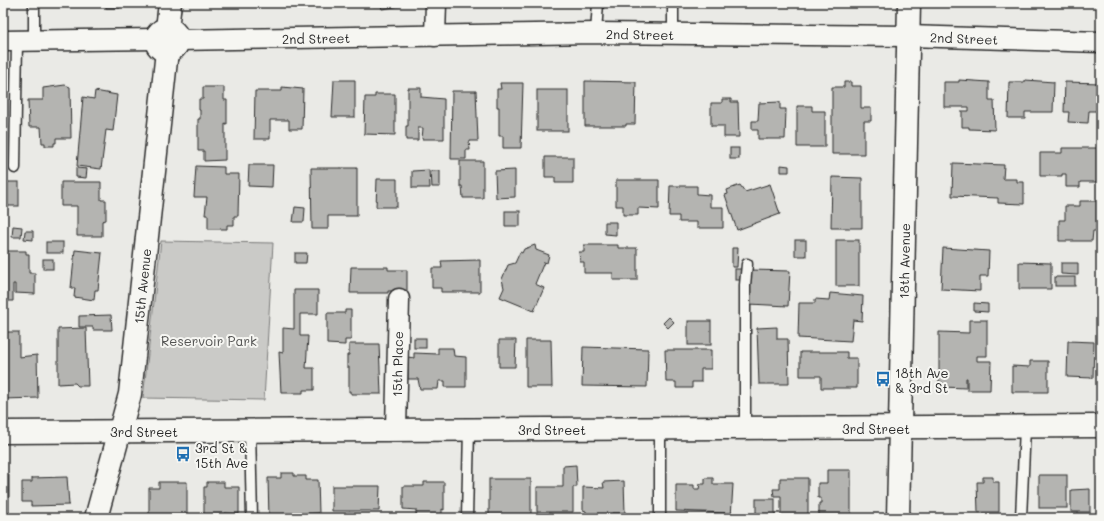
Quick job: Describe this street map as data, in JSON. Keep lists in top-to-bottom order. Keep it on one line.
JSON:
{"streets":{"street":["2nd Street","18th Avenue","15th Avenue","15th Place","3rd Street"]},"crossings":[["2nd Street","18th Avenue"],["2nd Street","15th Avenue"],["18th Avenue","3rd Street"],["15th Avenue","3rd Street"],["15th Place","3rd Street"]],"parks":["Reservoir Park"],"places":{"bus stop":["18th Ave & 3rd St","3rd St & 15th Ave"]}}
